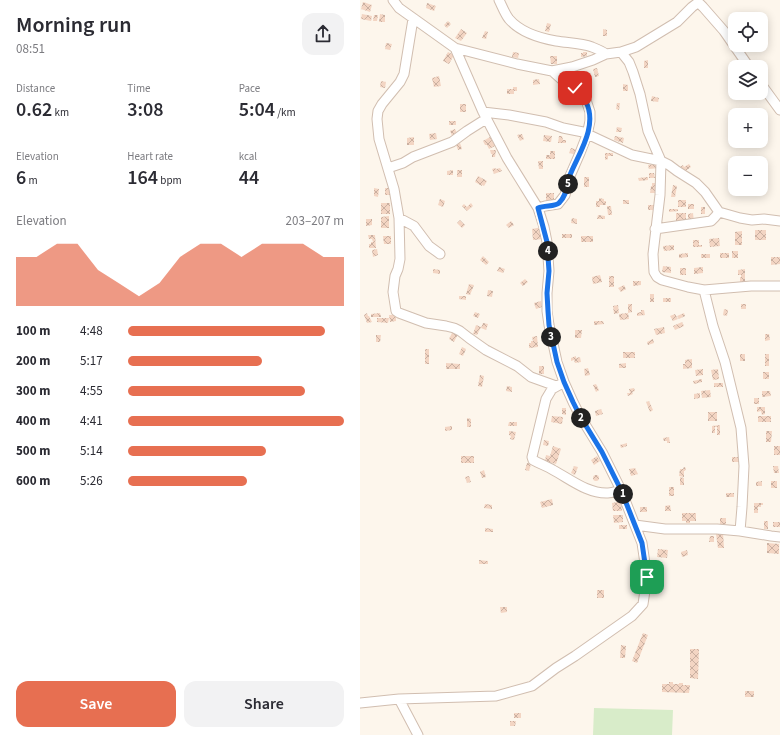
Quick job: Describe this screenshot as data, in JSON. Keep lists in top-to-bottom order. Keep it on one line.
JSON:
{"page":{"heading":["Morning run","08:51"],"map_buttons":["+","−"],"stats":[["Distance","0.62 km"],["Time","3:08"],["Pace","5:04 /km"],["Elevation","6 m"],["Heart rate","164 bpm"],["kcal","44"]],"pins":["5","4","3","2","1"],"chart":["Elevation","203–207 m"],"list":[{"name":"100 m","note":"4:48"},{"name":"200 m","note":"5:17"},{"name":"300 m","note":"4:55"},{"name":"400 m","note":"4:41"},{"name":"500 m","note":"5:14"},{"name":"600 m","note":"5:26"}],"buttons":["Save","Share"]}}
